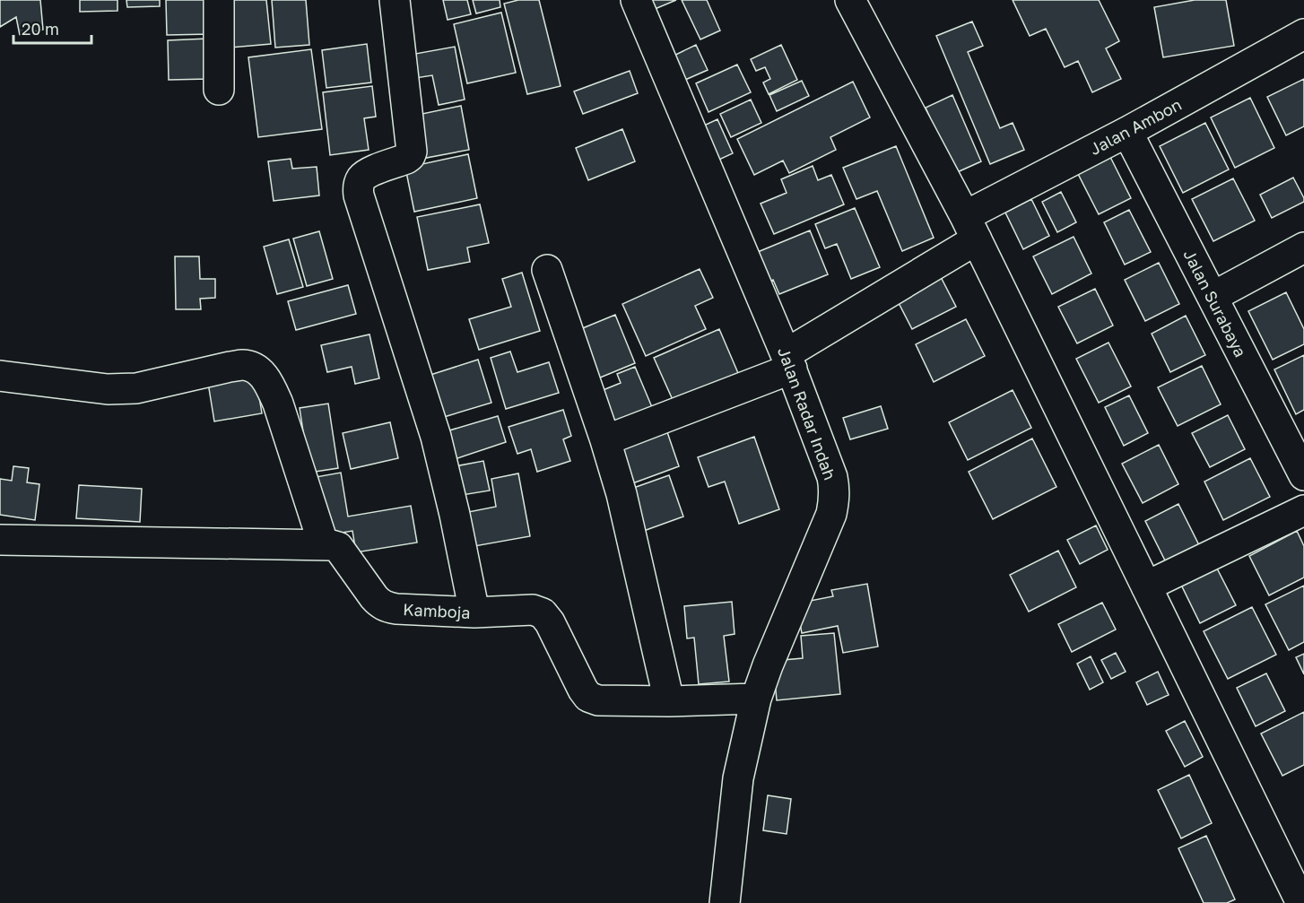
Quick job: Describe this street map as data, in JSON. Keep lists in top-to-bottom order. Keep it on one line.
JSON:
{"streets":{"street":["Jalan Ambon","Jalan Surabaya","Jalan Radar Indah","Kamboja"]},"crossings":[["Jalan Ambon","Jalan Surabaya"],["Jalan Ambon","Jalan Radar Indah"],["Jalan Radar Indah","Kamboja"]],"scale_bar":"20 m"}
